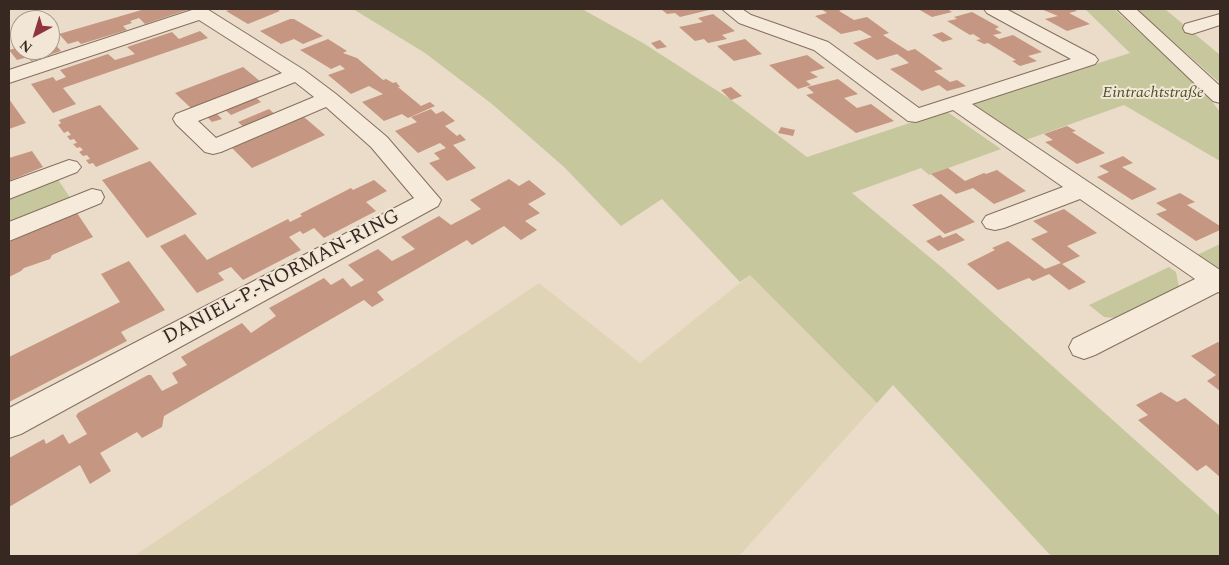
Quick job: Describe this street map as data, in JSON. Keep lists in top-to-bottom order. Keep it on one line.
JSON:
{"streets":{"street":["DANIEL-P.-NORMAN-RING"]},"parks":["Eintrachtstraße"],"north":"bottom left"}
